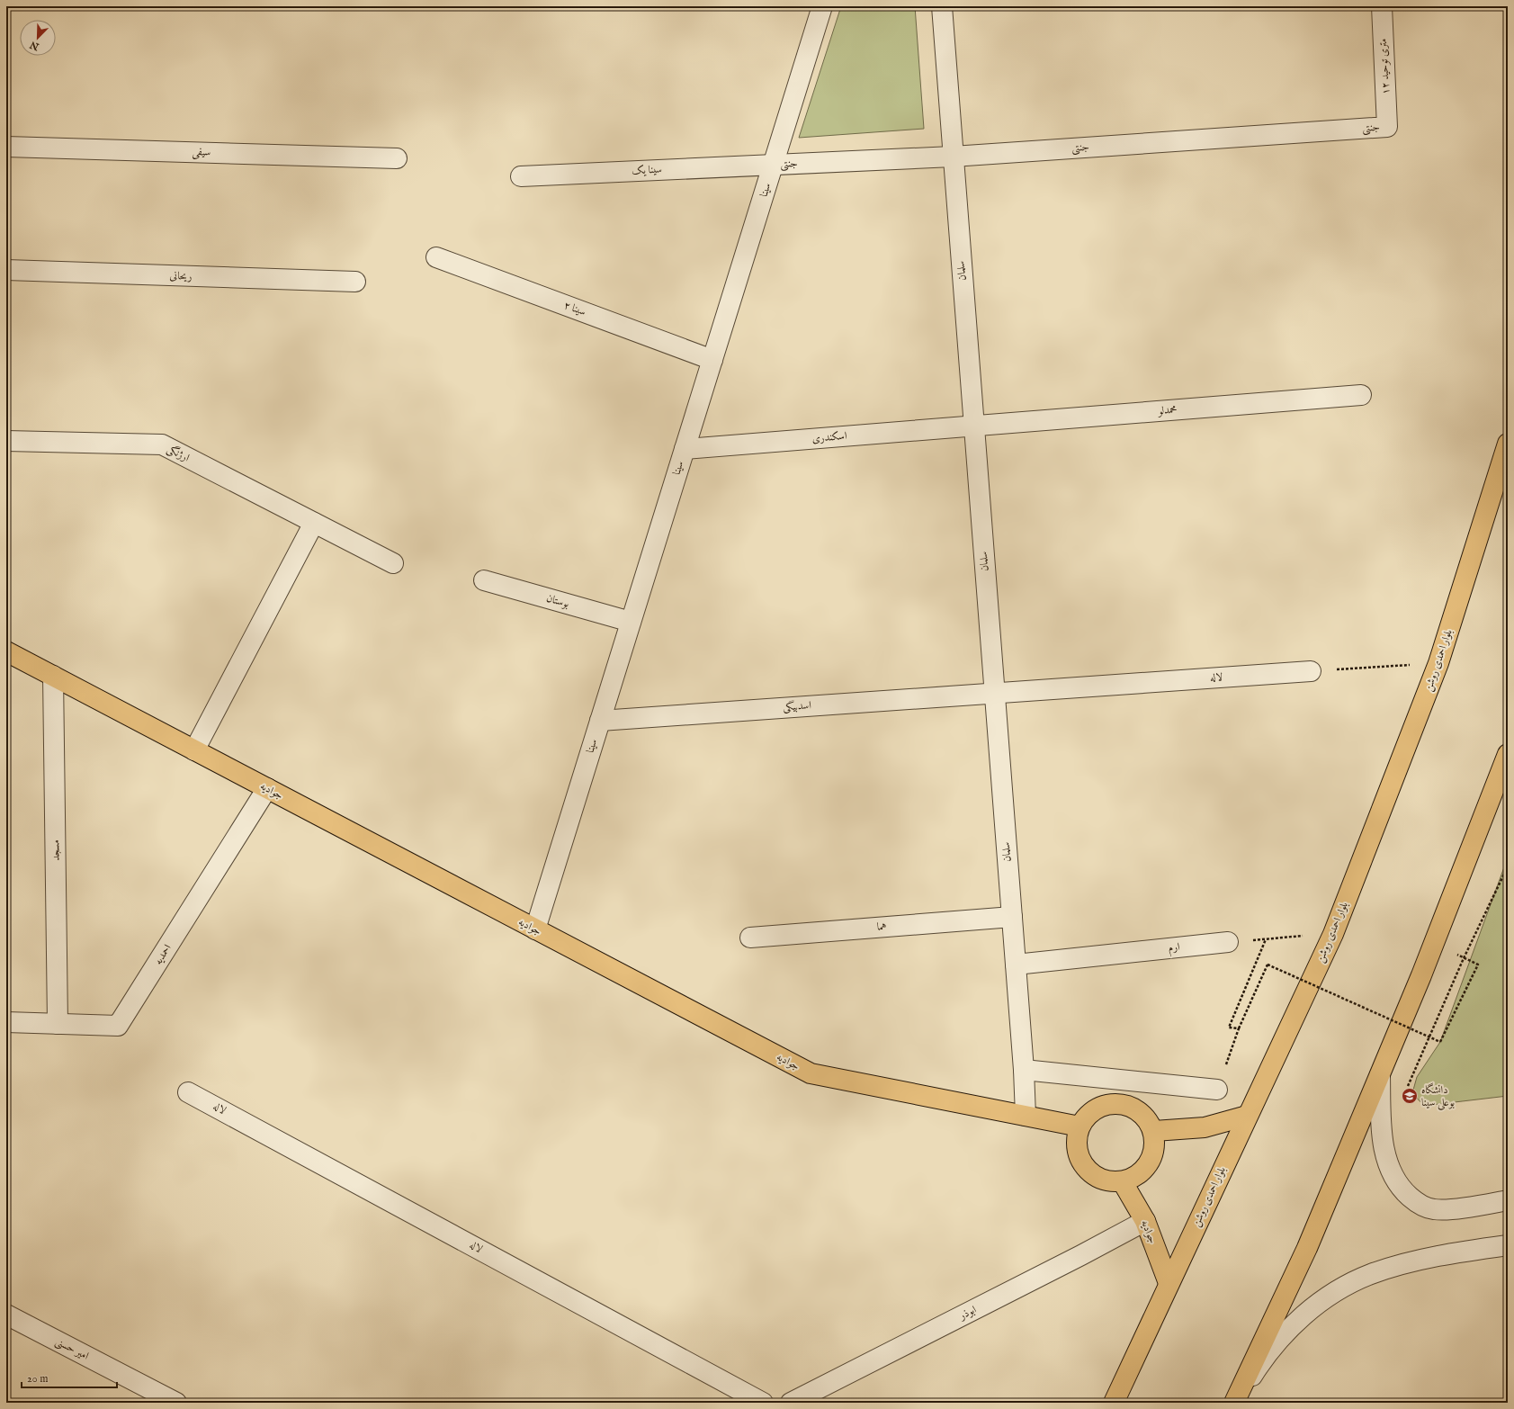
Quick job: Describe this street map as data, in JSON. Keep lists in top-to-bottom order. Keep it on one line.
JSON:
{"streets":{"main road":["بلوار احمدی روشن","جوادیه"],"street":["۱۲ متری توحید","جنتی","سیفی","سینا یک","سینا","سلمان","ریحانی","سینا ۲","محمدلو","اسکندری","ارژنگی","بوستان","لاله","اسدبیگی","مسجد","هما","ارم","احمدیه","ابوذر","امیر حسنی"]},"crossings":[["۱۲ متری توحید","جنتی"],["جنتی","سینا یک"],["جنتی","سینا"],["جنتی","سلمان"],["سینا یک","سینا"],["سینا","سینا ۲"],["سینا","اسکندری"],["سینا","بوستان"],["سینا","اسدبیگی"],["سینا","جوادیه"],["سلمان","محمدلو"],["سلمان","اسکندری"],["سلمان","لاله"],["سلمان","اسدبیگی"],["سلمان","جوادیه"],["سلمان","هما"],["سلمان","ارم"],["محمدلو","اسکندری"],["بلوار احمدی روشن","جوادیه"],["لاله","اسدبیگی"],["جوادیه","مسجد"],["جوادیه","احمدیه"],["جوادیه","ابوذر"],["مسجد","احمدیه"]],"places":{"school or university":["دانشگاه بوعلی سینا"]},"scale_bar":"20 m","north":"bottom left"}
